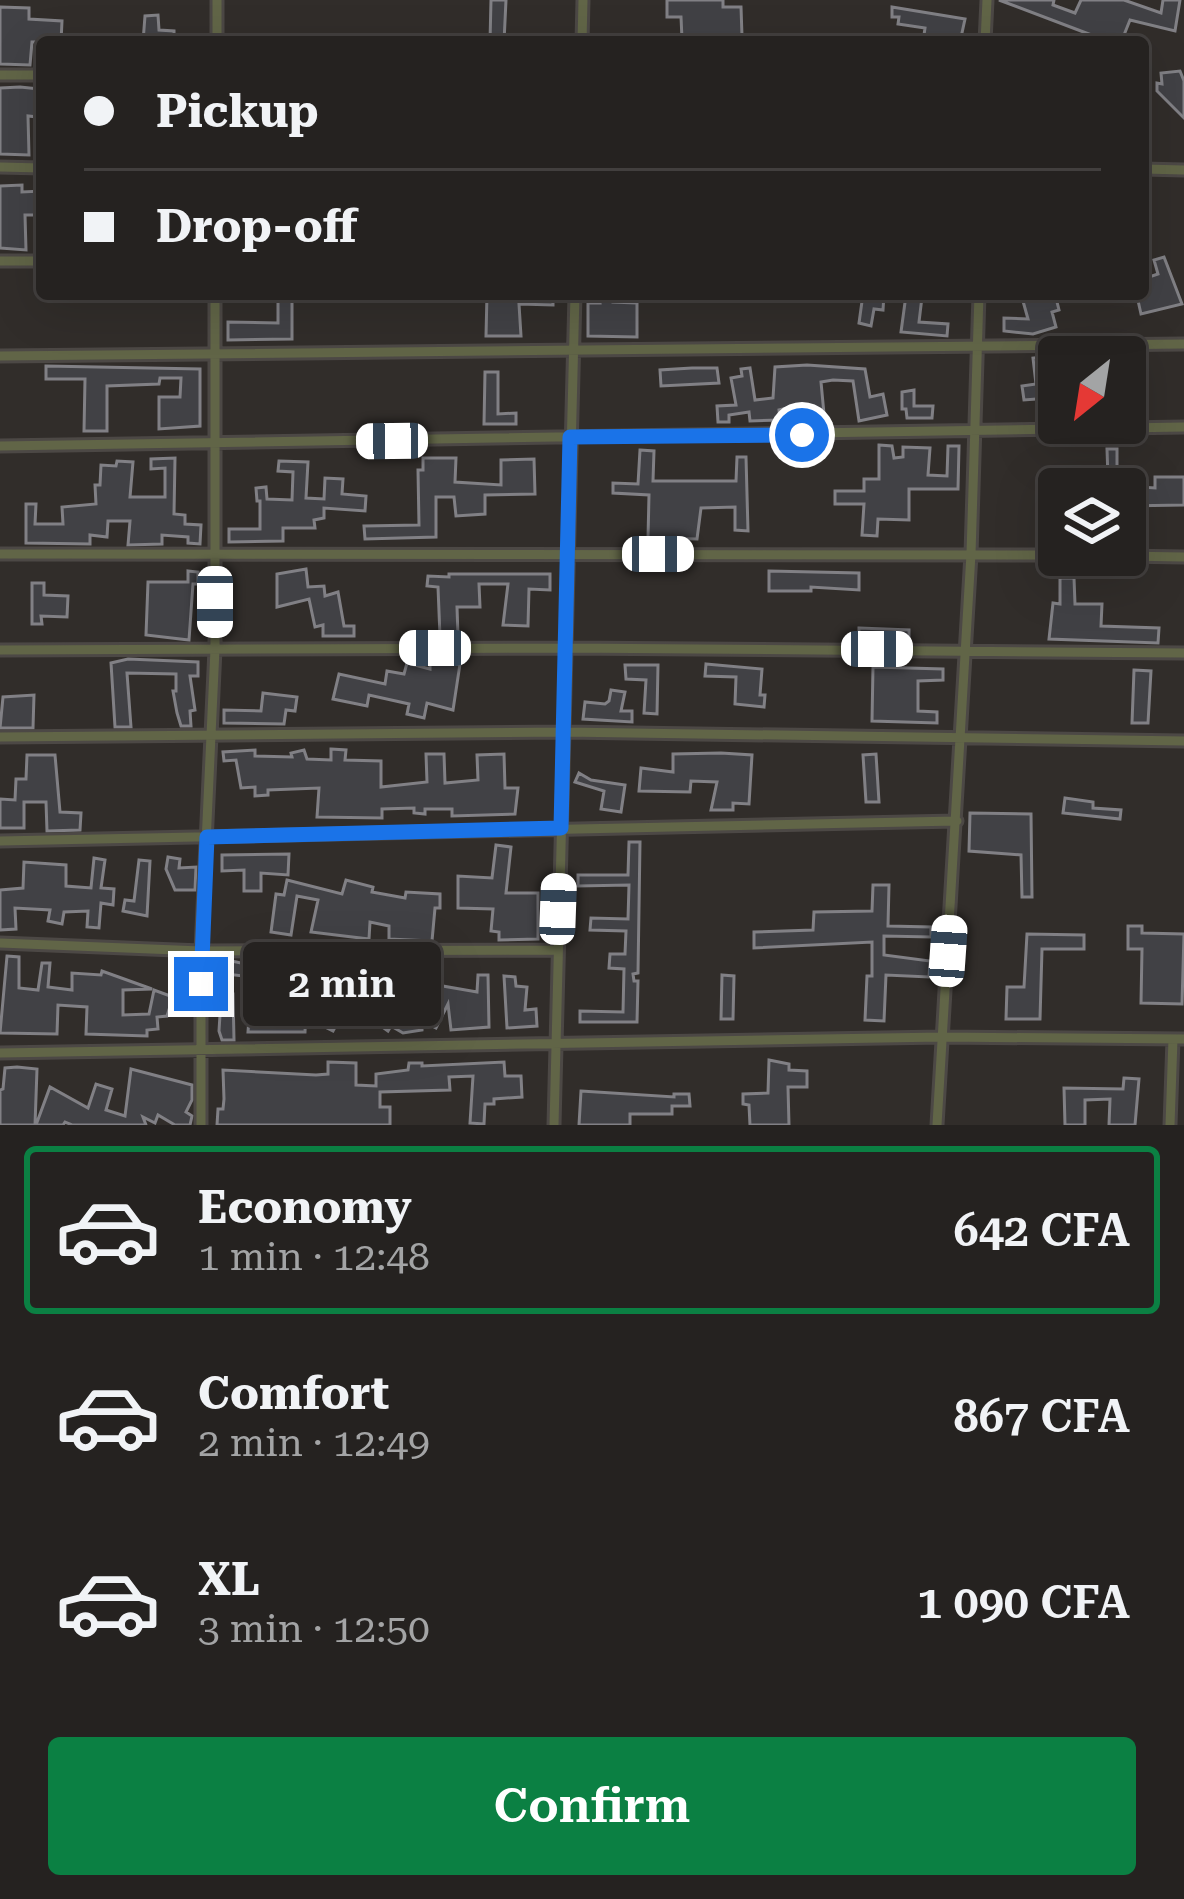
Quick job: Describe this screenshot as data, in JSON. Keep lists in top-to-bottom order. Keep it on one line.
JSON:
{"north":"bottom left","page":{"banner":["Pickup","Drop-off"],"bubble":"2 min","list":[{"name":"Economy","note":"1 min · 12:48","value":"642 CFA"},{"name":"Comfort","note":"2 min · 12:49","value":"867 CFA"},{"name":"XL","note":"3 min · 12:50","value":"1 090 CFA"}],"buttons":"Confirm"}}
